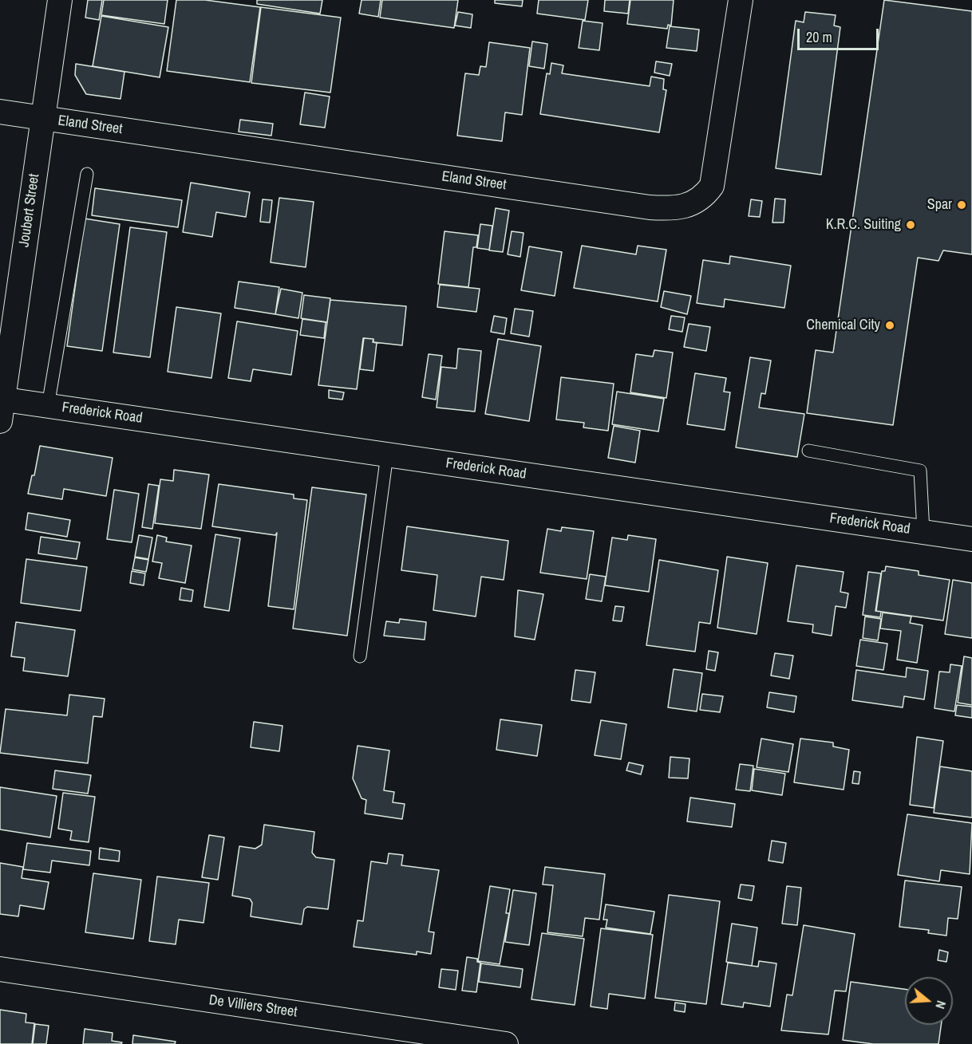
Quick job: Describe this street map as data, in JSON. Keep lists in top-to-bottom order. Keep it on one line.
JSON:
{"streets":{"street":["Eland Street","Joubert Street","Frederick Road","De Villiers Street"]},"crossings":[["Eland Street","Joubert Street"],["Joubert Street","Frederick Road"]],"places":["Spar","K.R.C. Suiting","Chemical City"],"scale_bar":"20 m","north":"right"}
